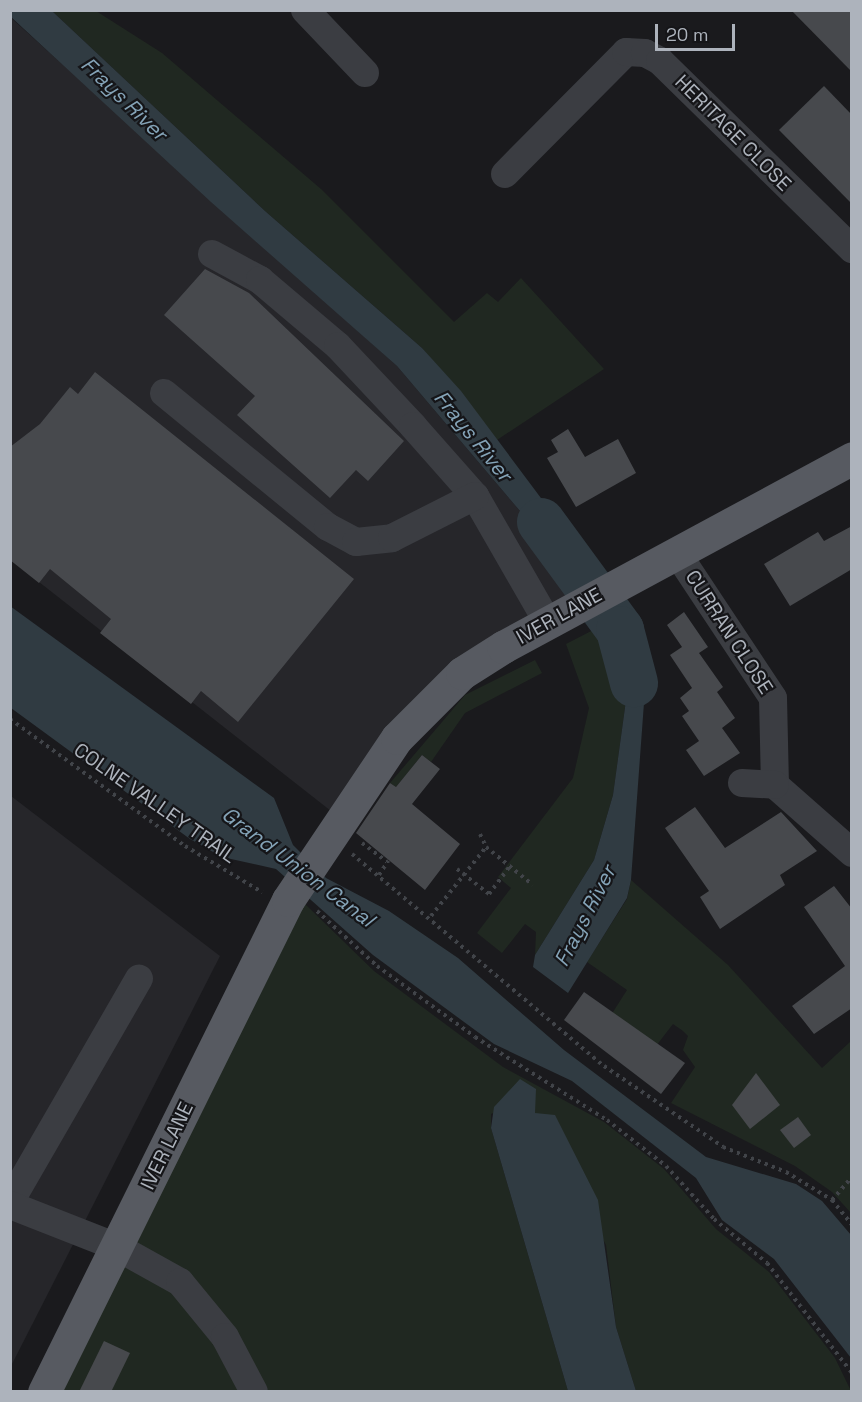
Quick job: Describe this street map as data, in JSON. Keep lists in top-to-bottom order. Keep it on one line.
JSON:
{"streets":{"main road":["IVER LANE"],"street":["HERITAGE CLOSE","CURRAN CLOSE"],"path":["COLNE VALLEY TRAIL"]},"crossings":[["IVER LANE","CURRAN CLOSE"],["IVER LANE","COLNE VALLEY TRAIL"]],"water":["Frays River","Grand Union Canal"],"scale_bar":"20 m"}
